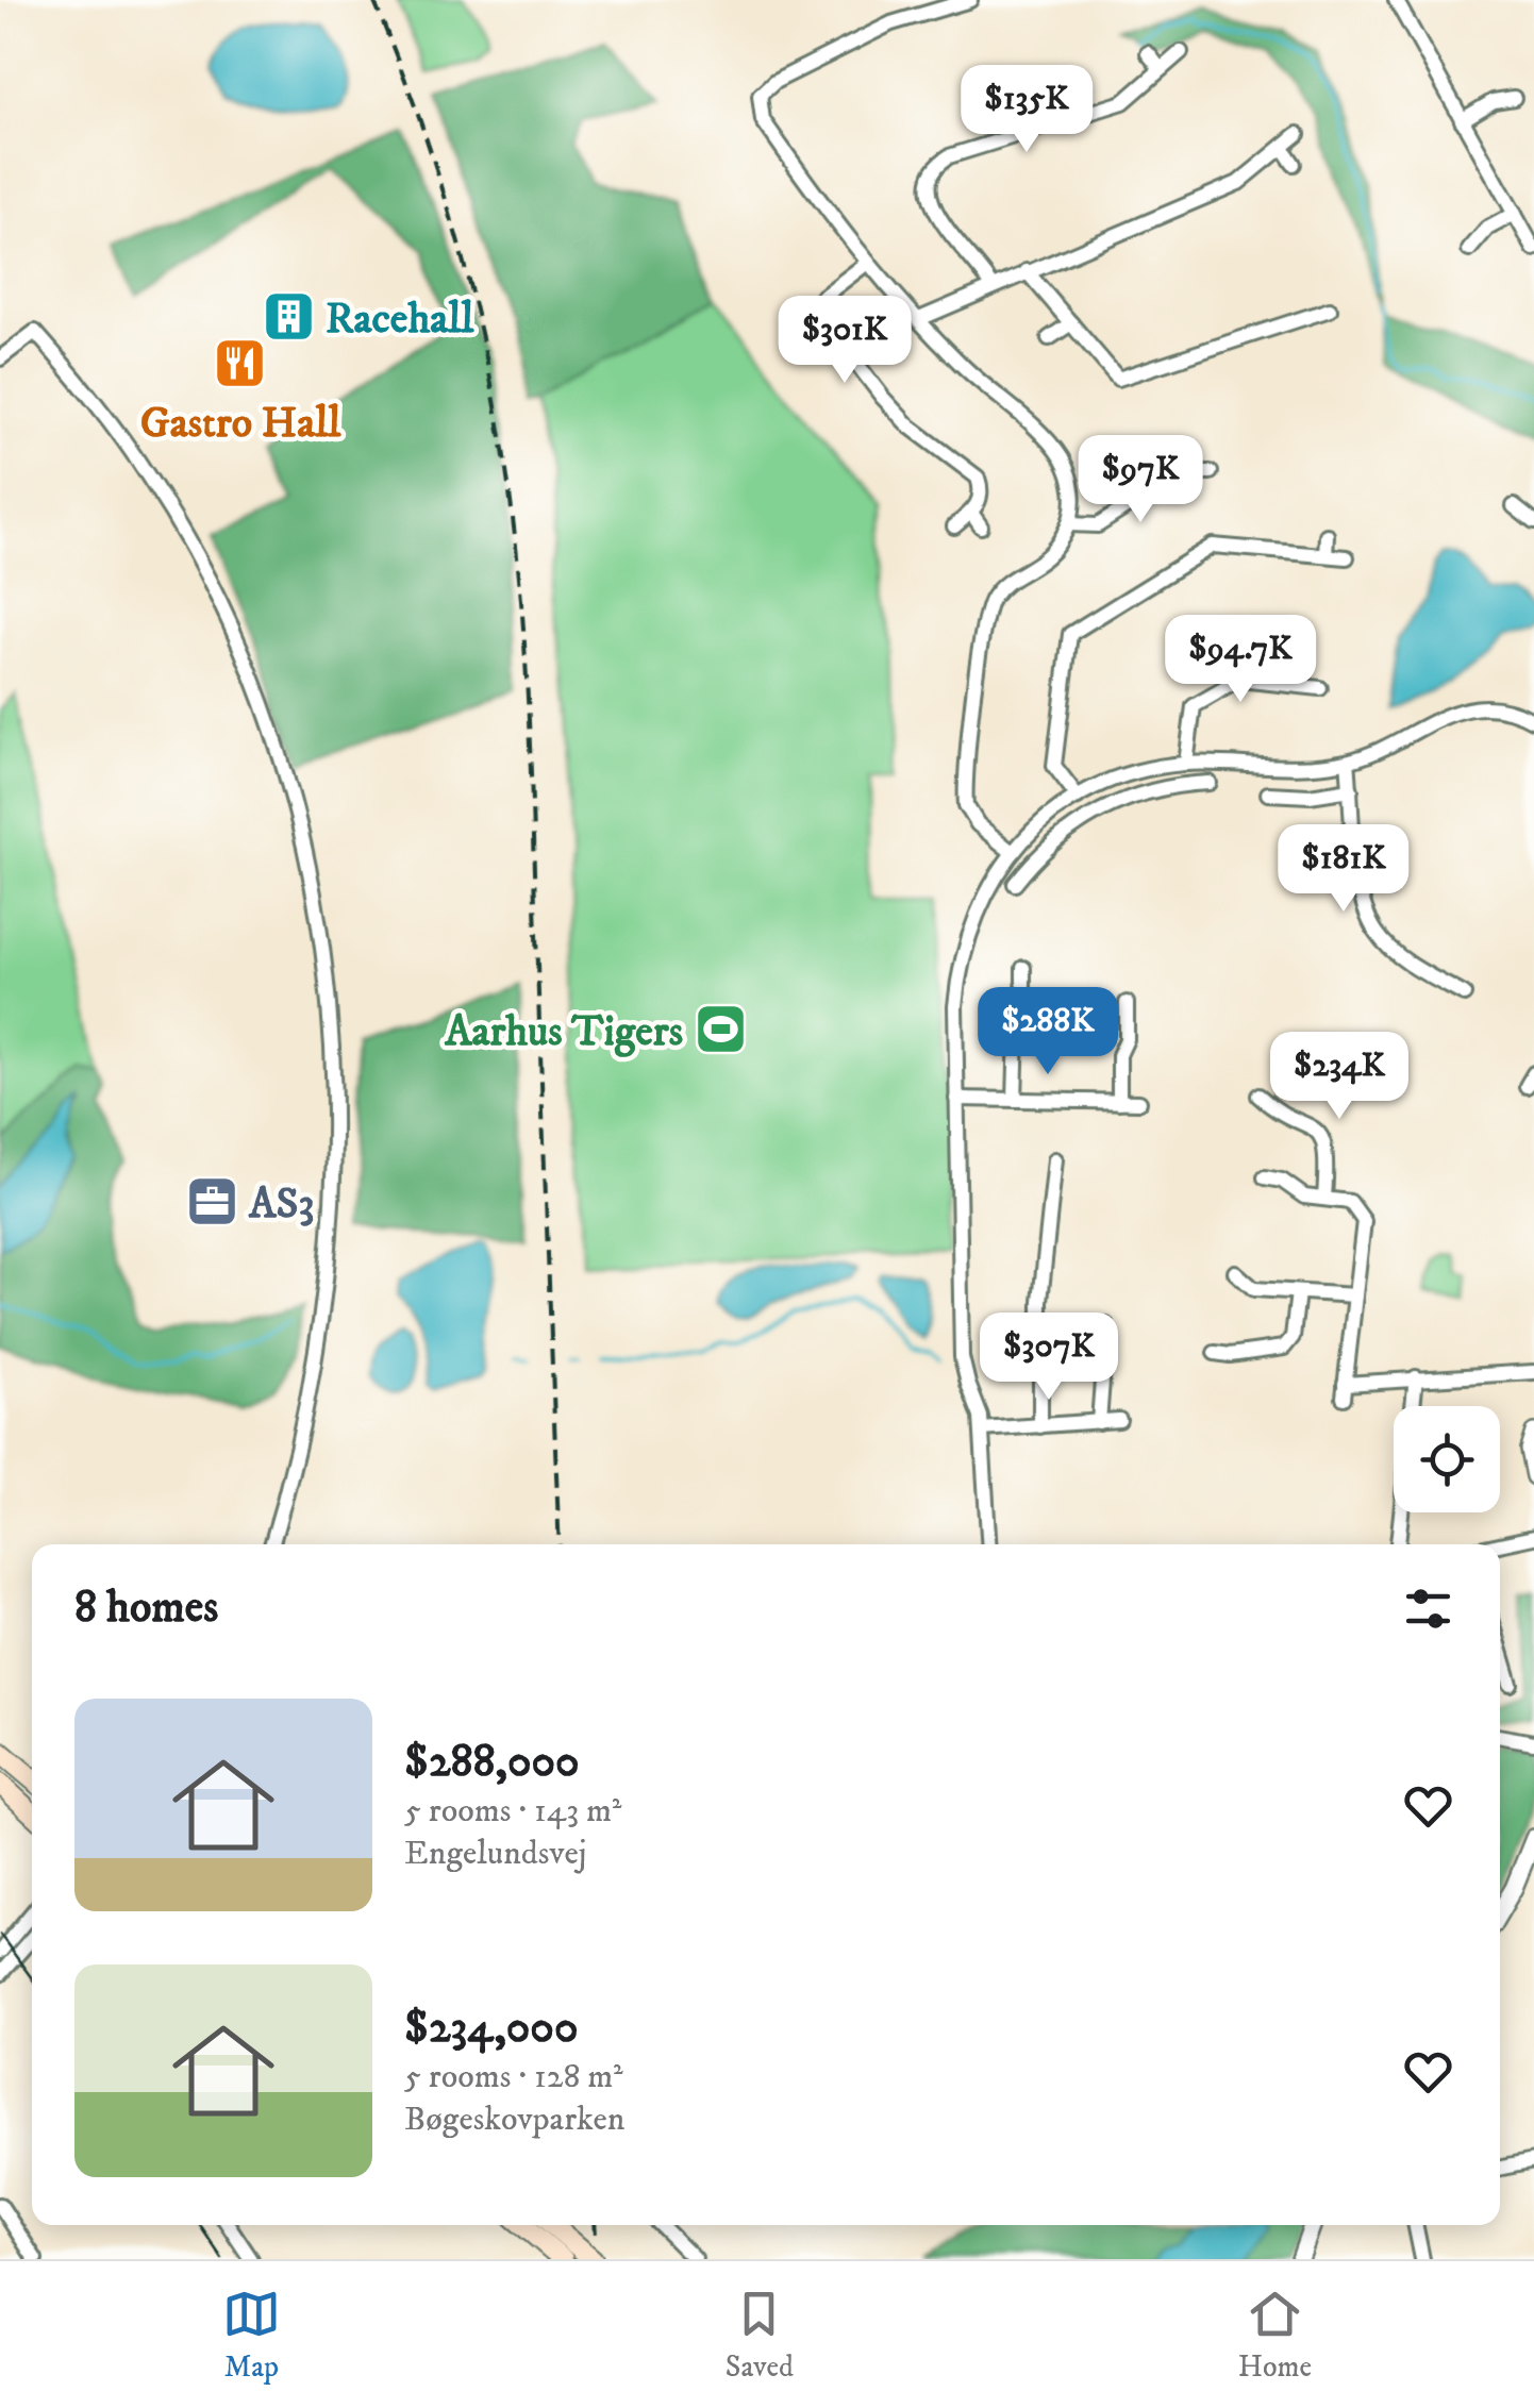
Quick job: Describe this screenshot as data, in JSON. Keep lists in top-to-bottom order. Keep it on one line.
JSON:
{"places":{"building":["Racehall"],"restaurant":["Gastro Hall"],"sports":["Aarhus Tigers"],"office":["AS3"]},"page":{"price":["$135K","$301K","$97K","$94.7K","$181K","$288K","$234K","$307K"],"heading":"8 homes","list":[{"name":"$288,000","note":"5 rooms · 143 m² · Engelundsvej"},{"name":"$234,000","note":"5 rooms · 128 m² · Bøgeskovparken"}],"tabs":["Map","Saved","Home"]}}
